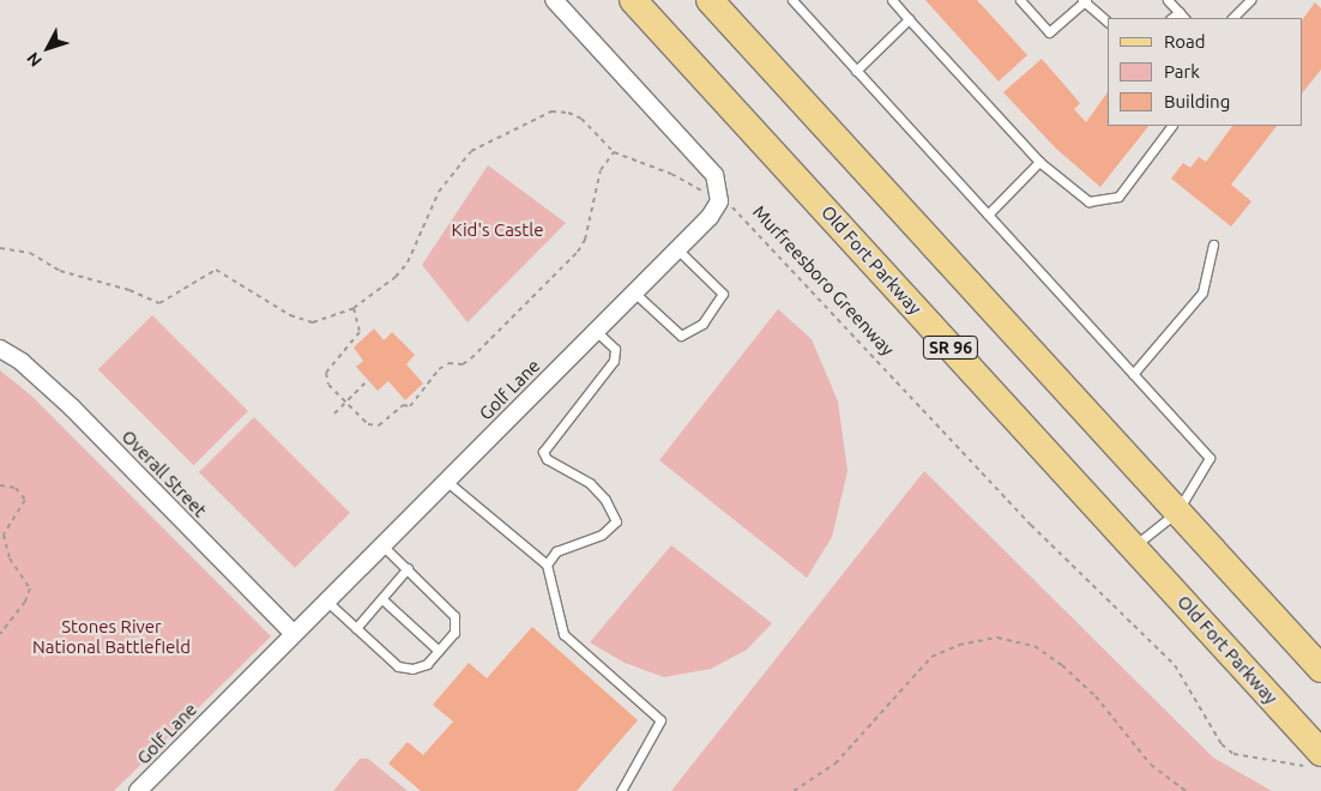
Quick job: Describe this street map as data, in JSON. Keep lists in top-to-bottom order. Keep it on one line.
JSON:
{"streets":{"main road":["Old Fort Parkway","SR 96"],"street":["Golf Lane","Overall Street"],"path":["Murfreesboro Greenway"]},"crossings":[["Old Fort Parkway","Murfreesboro Greenway"],["Murfreesboro Greenway","Golf Lane"],["Golf Lane","Overall Street"]],"parks":["Kid's Castle","Stones River National Battlefield"],"legend":["Road","Park","Building"],"north":"bottom left"}
